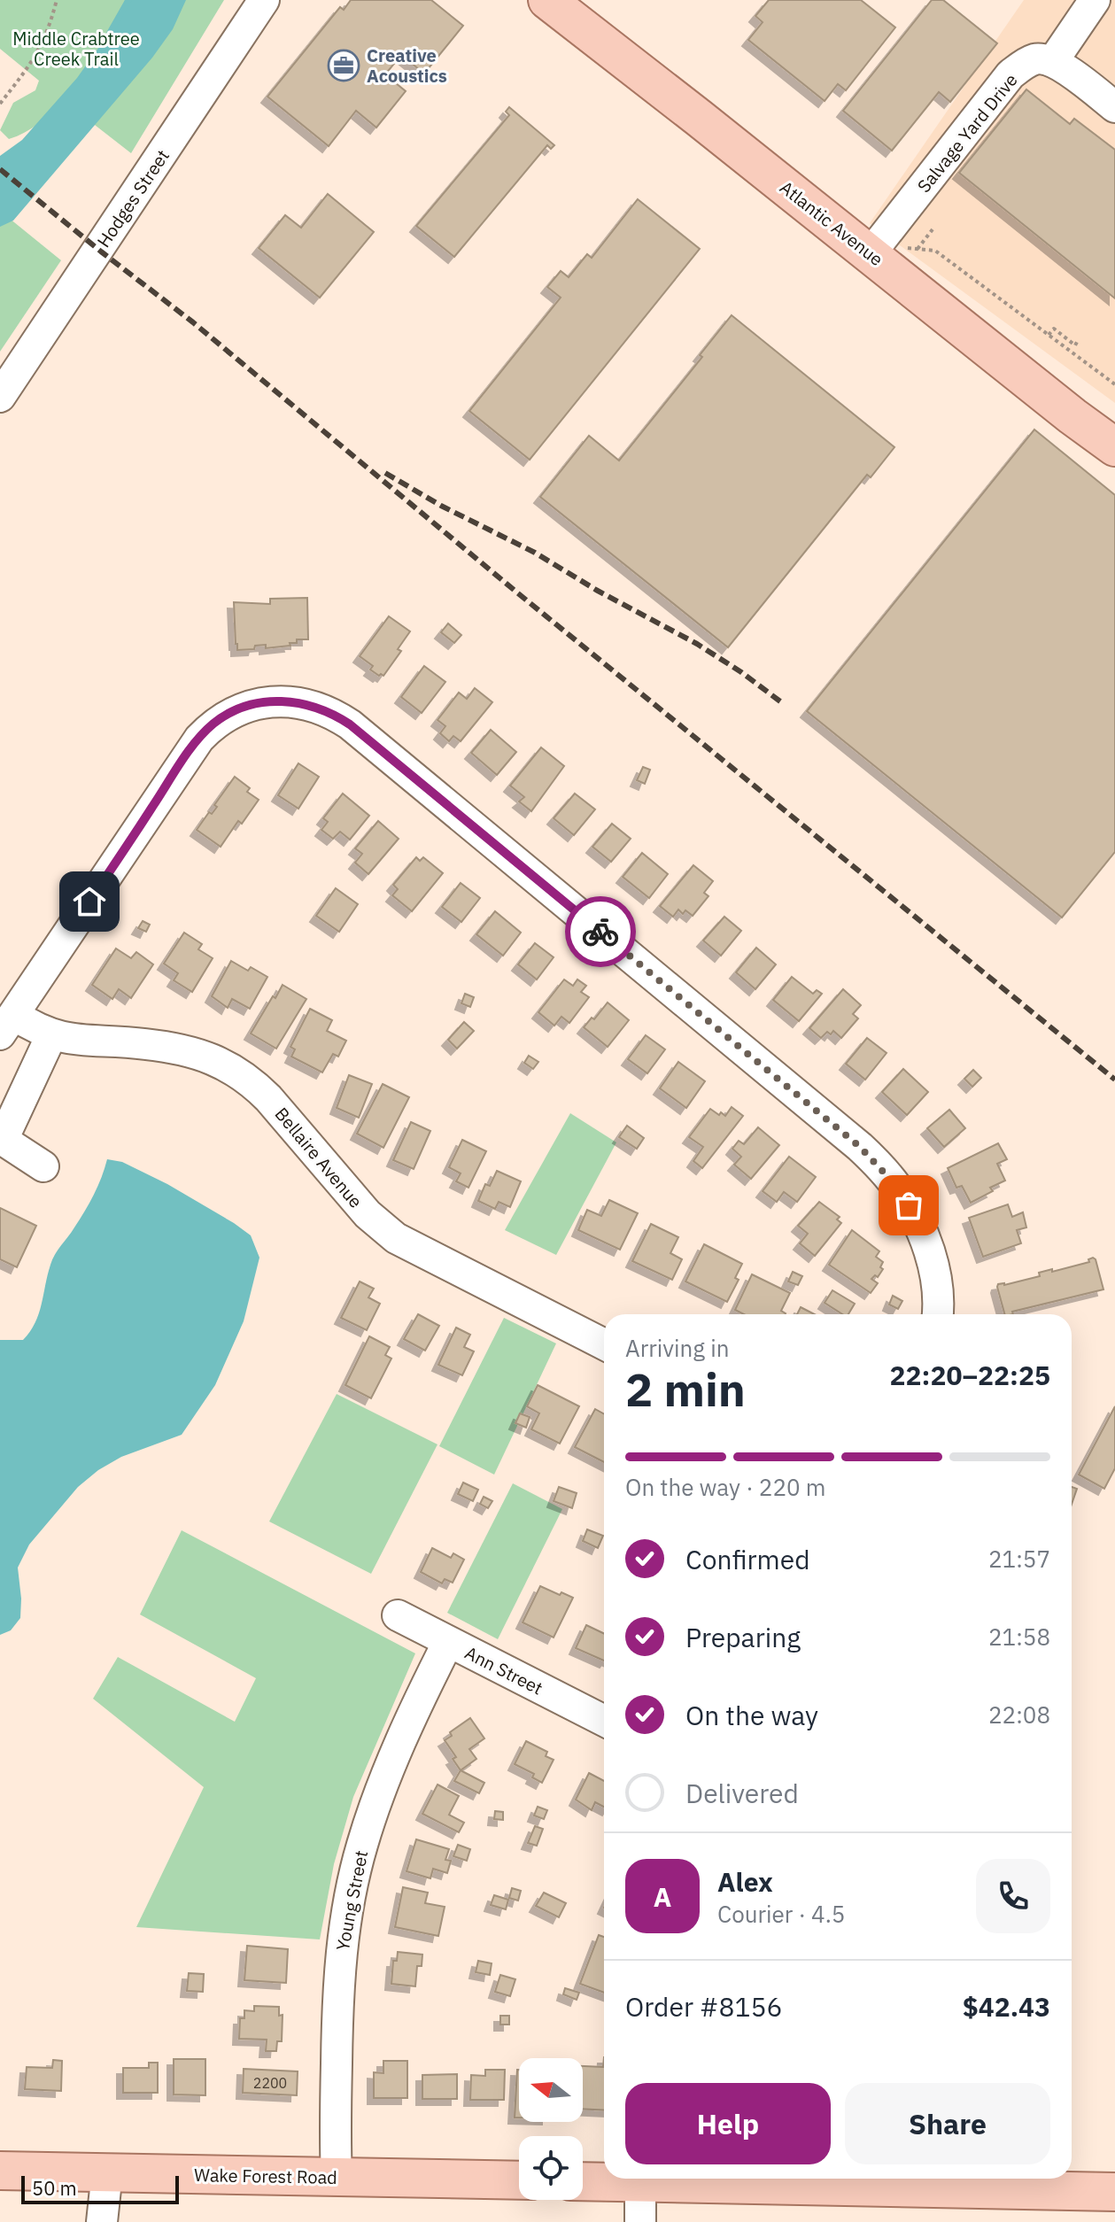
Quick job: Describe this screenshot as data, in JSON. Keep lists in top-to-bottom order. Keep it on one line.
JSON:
{"streets":{"main road":["Atlantic Avenue","Wake Forest Road"],"street":["Salvage Yard Drive","Hodges Street","Bellaire Avenue","Ann Street","Young Street"]},"crossings":[["Salvage Yard Drive","Atlantic Avenue"],["Ann Street","Young Street"],["Young Street","Wake Forest Road"]],"parks":["Middle Crabtree Creek Trail"],"places":{"office":["Creative Acoustics"]},"house_numbers":["2200"],"scale_bar":"50 m","north":"left","page":{"heading":["2 min","Arriving in","22:20–22:25"],"panel":["Alex","Courier · 4.5","Order #8156","$42.43"],"bar":"On the way · 220 m","list":[["Confirmed","21:57"],["Preparing","21:58"],["On the way","22:08"],"Delivered"],"round":"A","buttons":["Help","Share"],"scale":"50 m"}}
